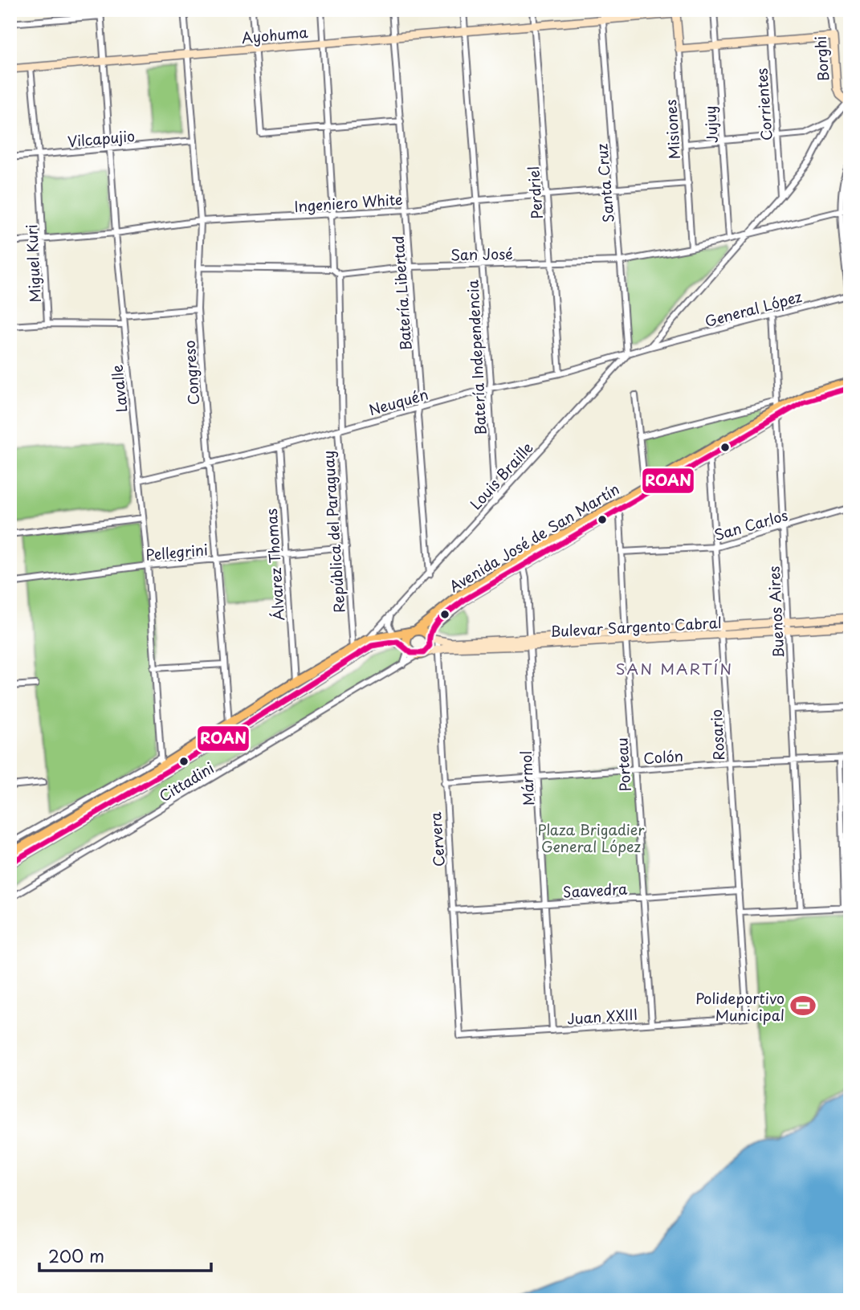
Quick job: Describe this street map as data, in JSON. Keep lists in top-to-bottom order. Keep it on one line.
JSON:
{"streets":{"main road":["Avenida José de San Martín"],"street":["Ayohuma","Borghi","Corrientes","Jujuy","Misiones","Vilcapujio","Santa Cruz","Perdriel","Ingeniero White","San José","Miguel Kuri","Batería Libertad","General López","Batería Independencia","Congreso","Lavalle","Neuquén","Louis Braille","San Carlos","República del Paraguay","Pellegrini","Álvarez Thomas","Buenos Aires","Bulevar Sargento Cabral","Rosario","Colón","Porteau","Mármol","Cittadini","Cervera","Saavedra","Juan XXIII"]},"crossings":[["Ayohuma","Misiones"],["Ayohuma","Santa Cruz"],["Ayohuma","Perdriel"],["Ayohuma","Miguel Kuri"],["Ayohuma","Batería Libertad"],["Ayohuma","Batería Independencia"],["Ayohuma","Congreso"],["Ayohuma","Lavalle"],["Jujuy","San José"],["Misiones","Ingeniero White"],["Misiones","San José"],["Vilcapujio","Miguel Kuri"],["Vilcapujio","Congreso"],["Vilcapujio","Lavalle"],["Santa Cruz","Ingeniero White"],["Santa Cruz","San José"],["Santa Cruz","Neuquén"],["Santa Cruz","Louis Braille"],["Perdriel","Ingeniero White"],["Perdriel","San José"],["Perdriel","Neuquén"],["Ingeniero White","Miguel Kuri"],["Ingeniero White","Batería Libertad"],["Ingeniero White","Batería Independencia"],["Ingeniero White","Congreso"],["Ingeniero White","Lavalle"],["San José","Batería Libertad"],["San José","Batería Independencia"],["San José","República del Paraguay"],["Batería Libertad","Neuquén"],["Batería Libertad","Louis Braille"],["General López","Neuquén"],["General López","Buenos Aires"],["Batería Independencia","Neuquén"],["Batería Independencia","Louis Braille"],["Congreso","Neuquén"],["Congreso","Pellegrini"],["Lavalle","Neuquén"],["Lavalle","Pellegrini"],["Neuquén","Louis Braille"],["Neuquén","República del Paraguay"],["Neuquén","Álvarez Thomas"],["Louis Braille","República del Paraguay"],["San Carlos","Buenos Aires"],["San Carlos","Rosario"],["San Carlos","Porteau"],["República del Paraguay","Pellegrini"],["Avenida José de San Martín","Buenos Aires"],["Avenida José de San Martín","Bulevar Sargento Cabral"],["Avenida José de San Martín","Rosario"],["Avenida José de San Martín","Porteau"],["Avenida José de San Martín","Mármol"],["Avenida José de San Martín","Cittadini"],["Avenida José de San Martín","Cervera"],["Pellegrini","Álvarez Thomas"],["Buenos Aires","Bulevar Sargento Cabral"],["Buenos Aires","Colón"],["Bulevar Sargento Cabral","Rosario"],["Bulevar Sargento Cabral","Porteau"],["Bulevar Sargento Cabral","Mármol"],["Bulevar Sargento Cabral","Cittadini"],["Bulevar Sargento Cabral","Cervera"],["Rosario","Colón"],["Rosario","Saavedra"],["Rosario","Juan XXIII"],["Colón","Porteau"],["Colón","Mármol"],["Colón","Cervera"],["Porteau","Saavedra"],["Porteau","Juan XXIII"],["Mármol","Saavedra"],["Mármol","Juan XXIII"],["Cittadini","Cervera"],["Cervera","Saavedra"],["Cervera","Juan XXIII"]],"districts":["SAN MARTÍN"],"parks":["Plaza Brigadier General López"],"places":{"sports":["Polideportivo Municipal"]},"lines":["transit line ROAN"],"scale_bar":"200 m"}
